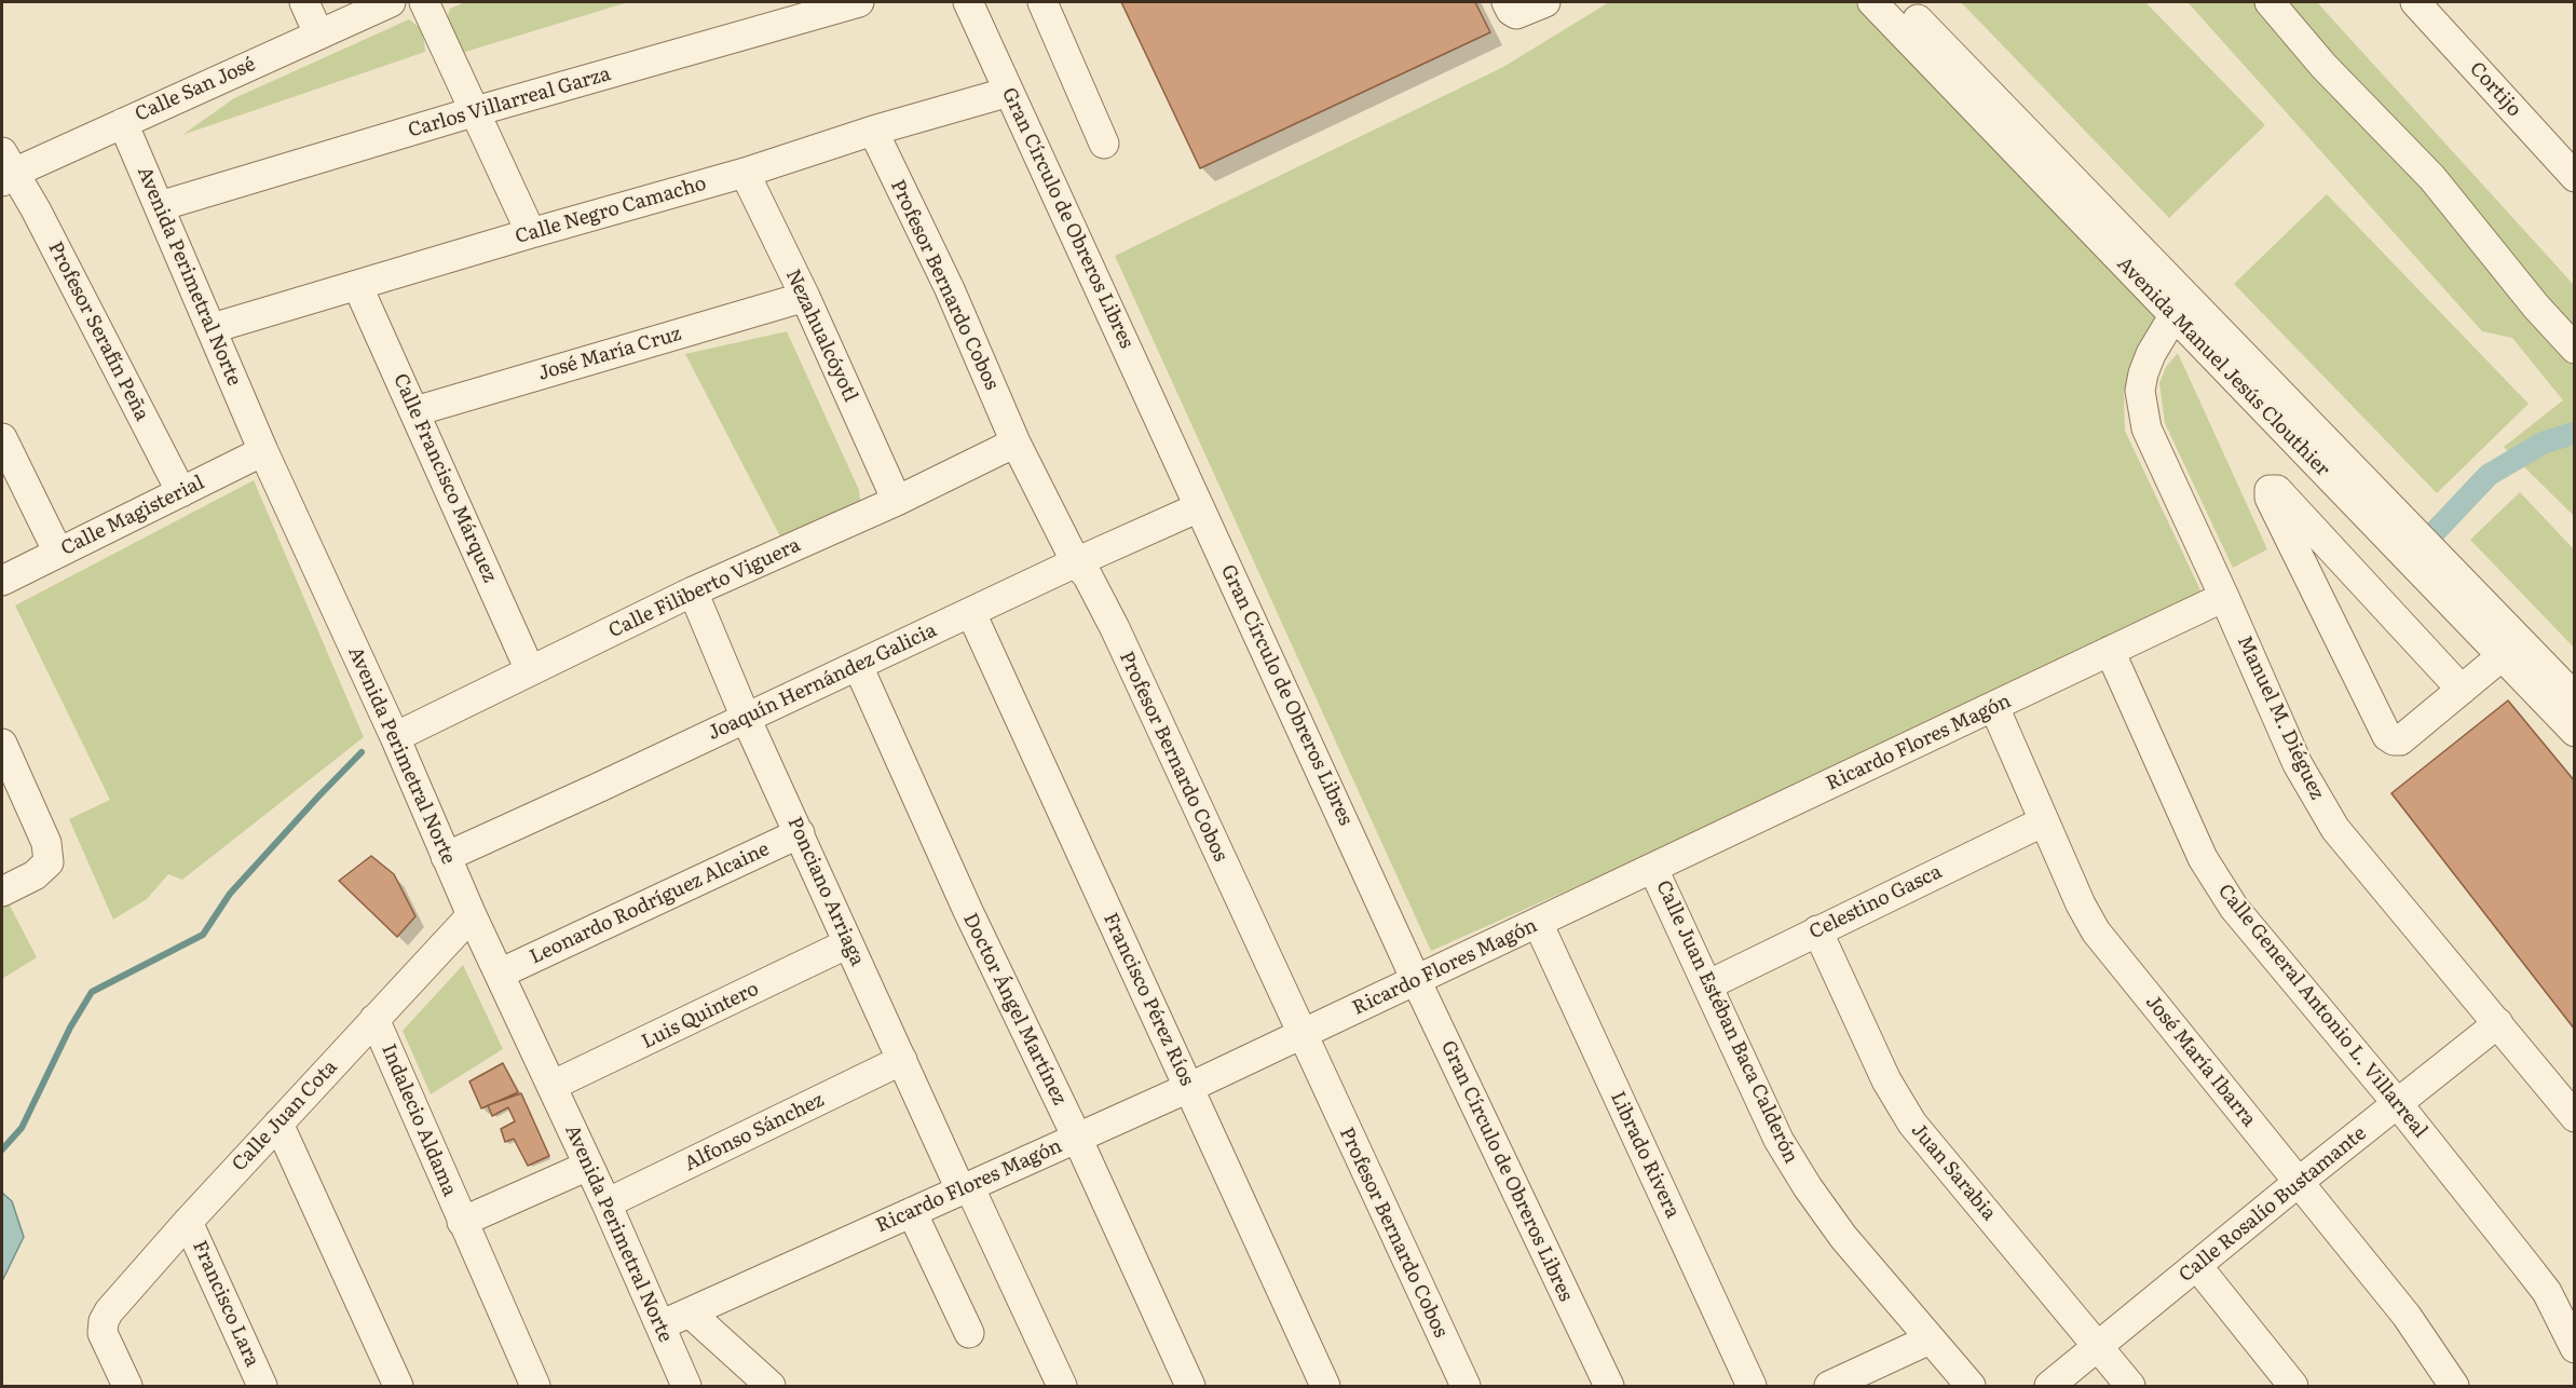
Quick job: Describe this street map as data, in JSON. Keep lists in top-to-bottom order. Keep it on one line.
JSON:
{"streets":{"street":["Calle San José","Cortijo","Carlos Villarreal Garza","Calle Negro Camacho","Gran Círculo de Obreros Libres","Avenida Perimetral Norte","Profesor Bernardo Cobos","Profesor Serafín Peña","Nezahualcóyotl","José María Cruz","Avenida Manuel Jesús Clouthier","Calle Francisco Márquez","Calle Magisterial","Calle Filiberto Viguera","Joaquín Hernández Galicia","Manuel M. Diéguez","Ricardo Flores Magón","Ponciano Arriaga","Celestino Gasca","Leonardo Rodríguez Alcaine","Francisco Pérez Ríos","Doctor Ángel Martínez","Calle General Antonio L. Villarreal","Luis Quintero","Calle Juan Estéban Baca Calderón","José María Ibarra","Calle Juan Cota","Indalecio Aldama","Alfonso Sánchez","Librado Rivera","Juan Sarabia","Calle Rosalío Bustamante","Francisco Lara"]},"crossings":[["Calle San José","Avenida Perimetral Norte"],["Calle San José","Profesor Serafín Peña"],["Carlos Villarreal Garza","Avenida Perimetral Norte"],["Calle Negro Camacho","Gran Círculo de Obreros Libres"],["Calle Negro Camacho","Avenida Perimetral Norte"],["Calle Negro Camacho","Profesor Bernardo Cobos"],["Calle Negro Camacho","Nezahualcóyotl"],["Calle Negro Camacho","Calle Francisco Márquez"],["Gran Círculo de Obreros Libres","Joaquín Hernández Galicia"],["Gran Círculo de Obreros Libres","Ricardo Flores Magón"],["Avenida Perimetral Norte","Calle Magisterial"],["Avenida Perimetral Norte","Calle Filiberto Viguera"],["Avenida Perimetral Norte","Joaquín Hernández Galicia"],["Avenida Perimetral Norte","Ricardo Flores Magón"],["Avenida Perimetral Norte","Leonardo Rodríguez Alcaine"],["Avenida Perimetral Norte","Luis Quintero"],["Avenida Perimetral Norte","Calle Juan Cota"],["Avenida Perimetral Norte","Alfonso Sánchez"],["Profesor Bernardo Cobos","Calle Filiberto Viguera"],["Profesor Bernardo Cobos","Joaquín Hernández Galicia"],["Profesor Bernardo Cobos","Ricardo Flores Magón"],["Profesor Serafín Peña","Calle Magisterial"],["Nezahualcóyotl","José María Cruz"],["Nezahualcóyotl","Calle Filiberto Viguera"],["José María Cruz","Calle Francisco Márquez"],["Avenida Manuel Jesús Clouthier","Manuel M. Diéguez"],["Calle Francisco Márquez","Calle Filiberto Viguera"],["Calle Filiberto Viguera","Ponciano Arriaga"],["Joaquín Hernández Galicia","Ponciano Arriaga"],["Joaquín Hernández Galicia","Francisco Pérez Ríos"],["Joaquín Hernández Galicia","Doctor Ángel Martínez"],["Manuel M. Diéguez","Ricardo Flores Magón"],["Manuel M. Diéguez","Calle Rosalío Bustamante"],["Ricardo Flores Magón","Ponciano Arriaga"],["Ricardo Flores Magón","Francisco Pérez Ríos"],["Ricardo Flores Magón","Doctor Ángel Martínez"],["Ricardo Flores Magón","Calle General Antonio L. Villarreal"],["Ricardo Flores Magón","Calle Juan Estéban Baca Calderón"],["Ricardo Flores Magón","José María Ibarra"],["Ricardo Flores Magón","Librado Rivera"],["Ponciano Arriaga","Leonardo Rodríguez Alcaine"],["Ponciano Arriaga","Luis Quintero"],["Ponciano Arriaga","Alfonso Sánchez"],["Celestino Gasca","Calle Juan Estéban Baca Calderón"],["Celestino Gasca","José María Ibarra"],["Celestino Gasca","Juan Sarabia"],["Calle General Antonio L. Villarreal","Calle Rosalío Bustamante"],["José María Ibarra","Calle Rosalío Bustamante"],["Calle Juan Cota","Indalecio Aldama"],["Calle Juan Cota","Francisco Lara"],["Juan Sarabia","Calle Rosalío Bustamante"]]}
